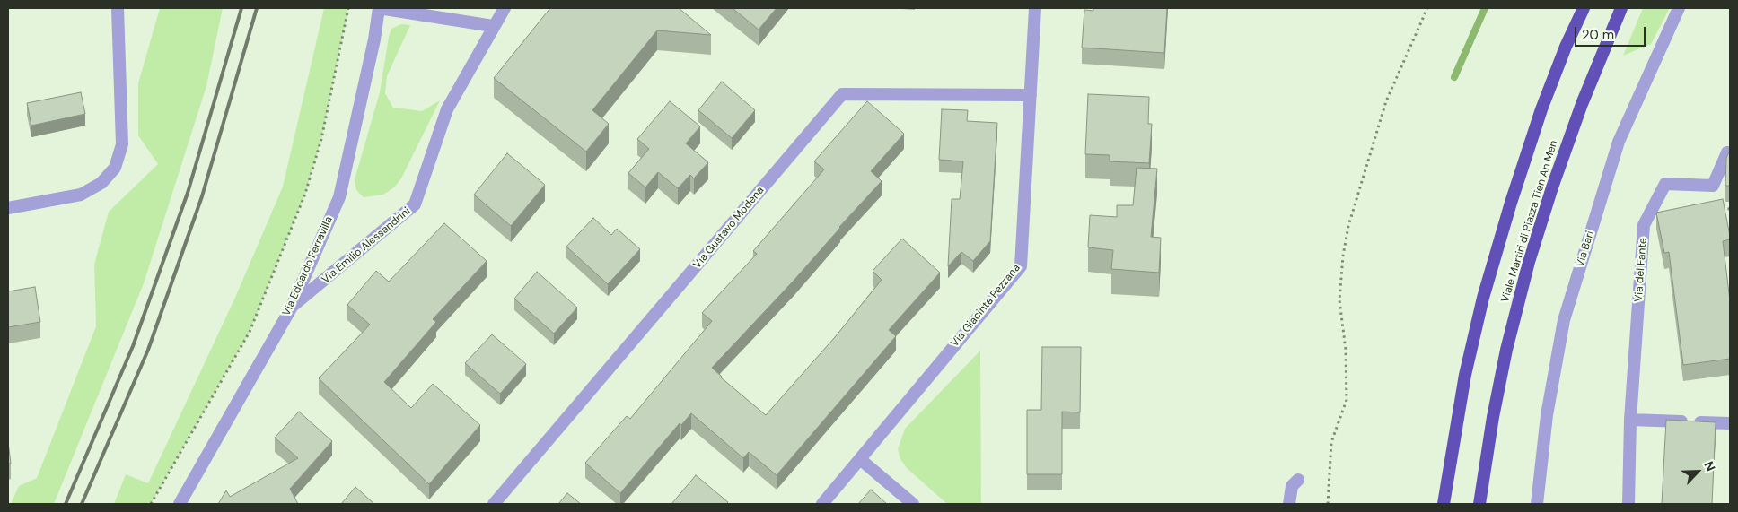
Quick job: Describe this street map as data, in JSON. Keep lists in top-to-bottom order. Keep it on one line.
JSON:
{"streets":{"highway":["Viale Martiri di Piazza Tien An Men"],"street":["Via Gustavo Modena","Via Emilio Alessandrini","Via Bari","Via Edoardo Ferravilla","Via del Fante","Via Giacinta Pezzana"]},"crossings":[["Via Gustavo Modena","Via Giacinta Pezzana"],["Via Emilio Alessandrini","Via Edoardo Ferravilla"]],"scale_bar":"20 m","north":"top right"}
